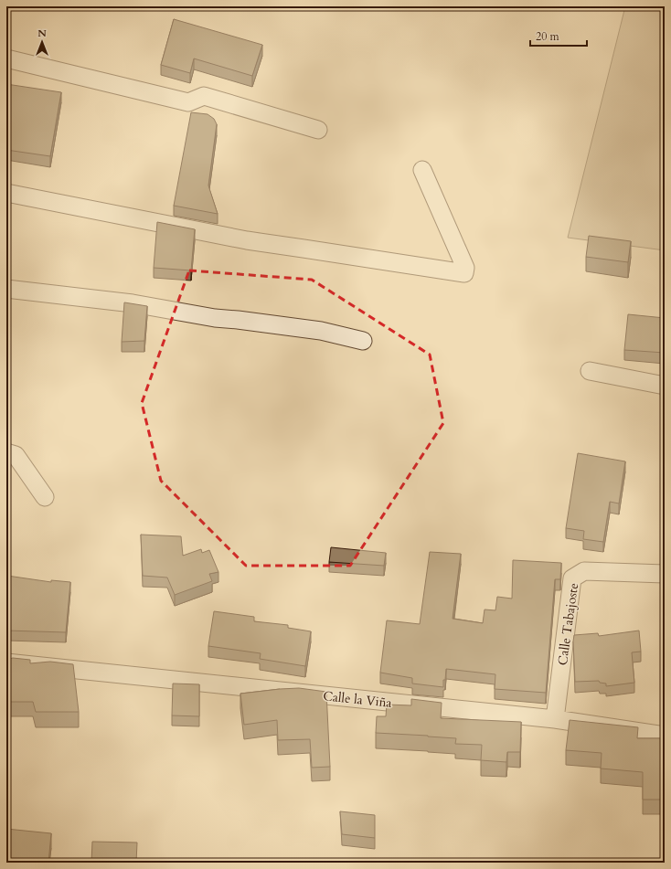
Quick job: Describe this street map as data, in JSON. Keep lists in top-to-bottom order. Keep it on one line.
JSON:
{"streets":{"street":["Calle Tabajoste","Calle la Viña"]},"crossings":[["Calle Tabajoste","Calle la Viña"]],"scale_bar":"20 m","north":"top"}
